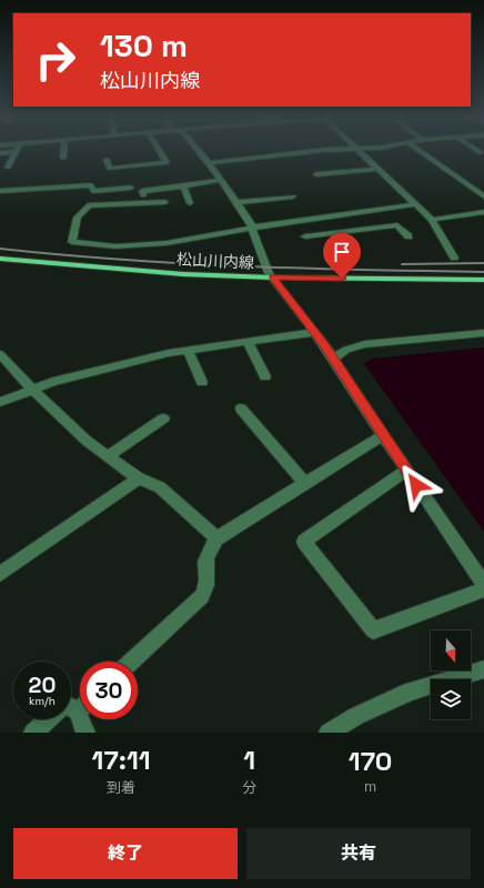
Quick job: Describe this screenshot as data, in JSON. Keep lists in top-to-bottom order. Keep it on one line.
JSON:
{"streets":{"main road":["松山川内線"]},"north":"bottom","page":{"turn":["130 m","松山川内線"],"speed":"20 km/h","limit":"30","eta":["17:11","到着","1","分","170","m"],"buttons":["終了","共有"]}}
